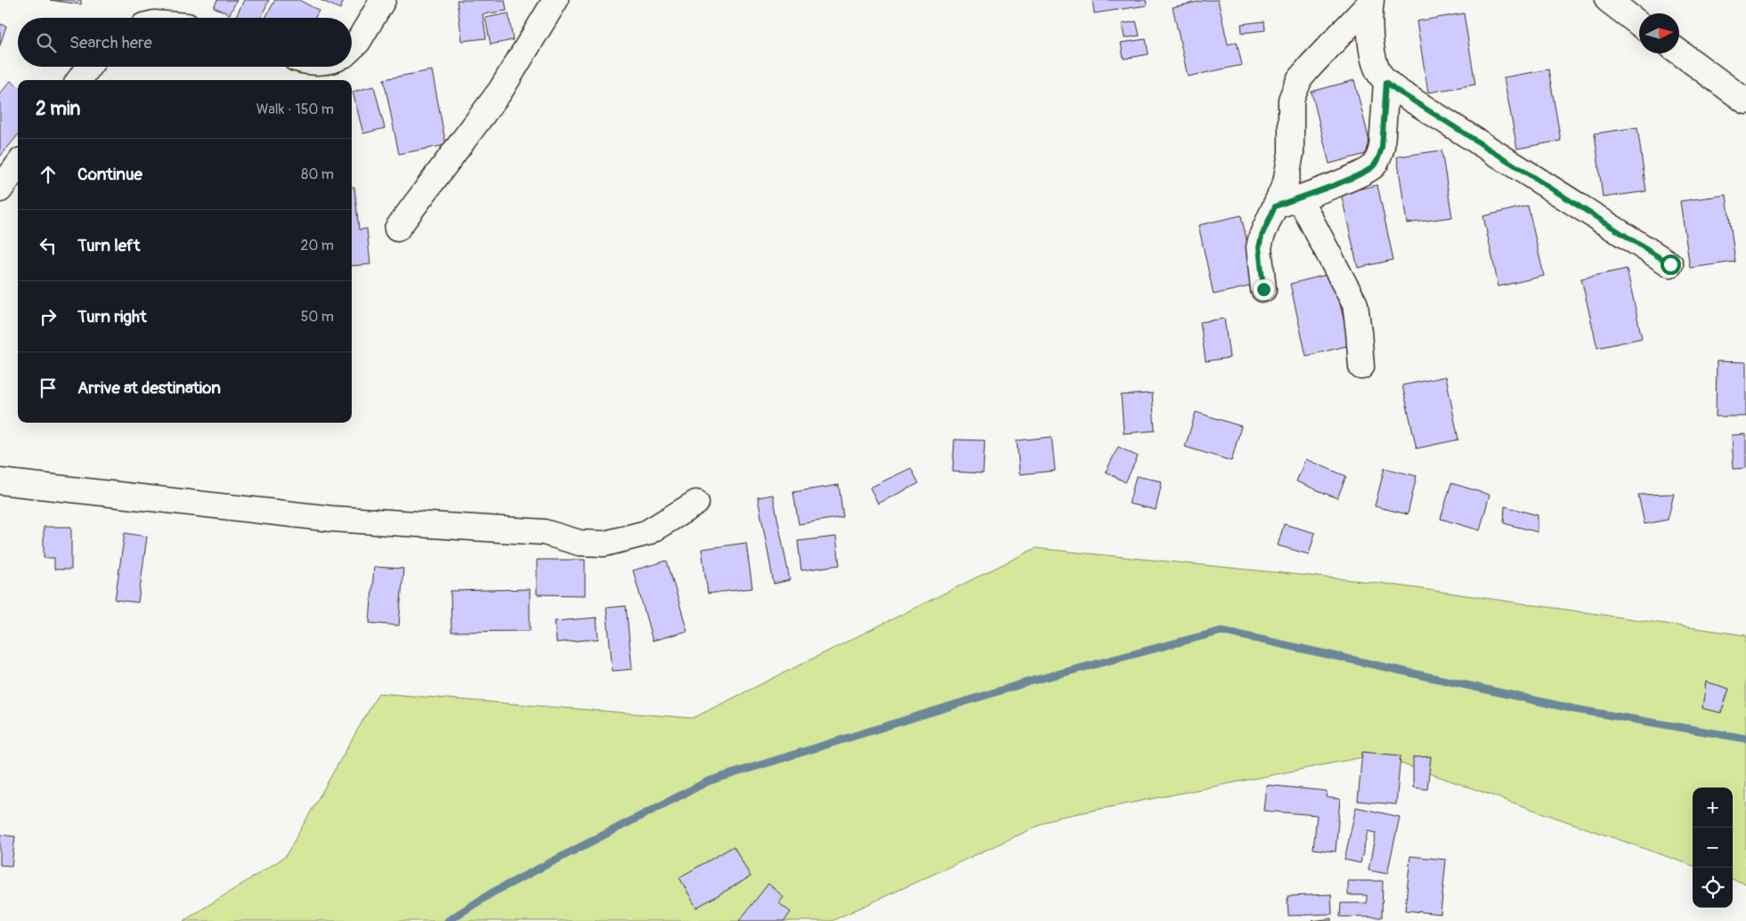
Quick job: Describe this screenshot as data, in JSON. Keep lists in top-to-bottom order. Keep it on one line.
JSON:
{"north":"right","page":{"search":"Search here","heading":["2 min","Walk · 150 m"],"list":[["Continue","80 m"],["Turn left","20 m"],["Turn right","50 m"],"Arrive at destination"],"map_buttons":["+","−"]}}
